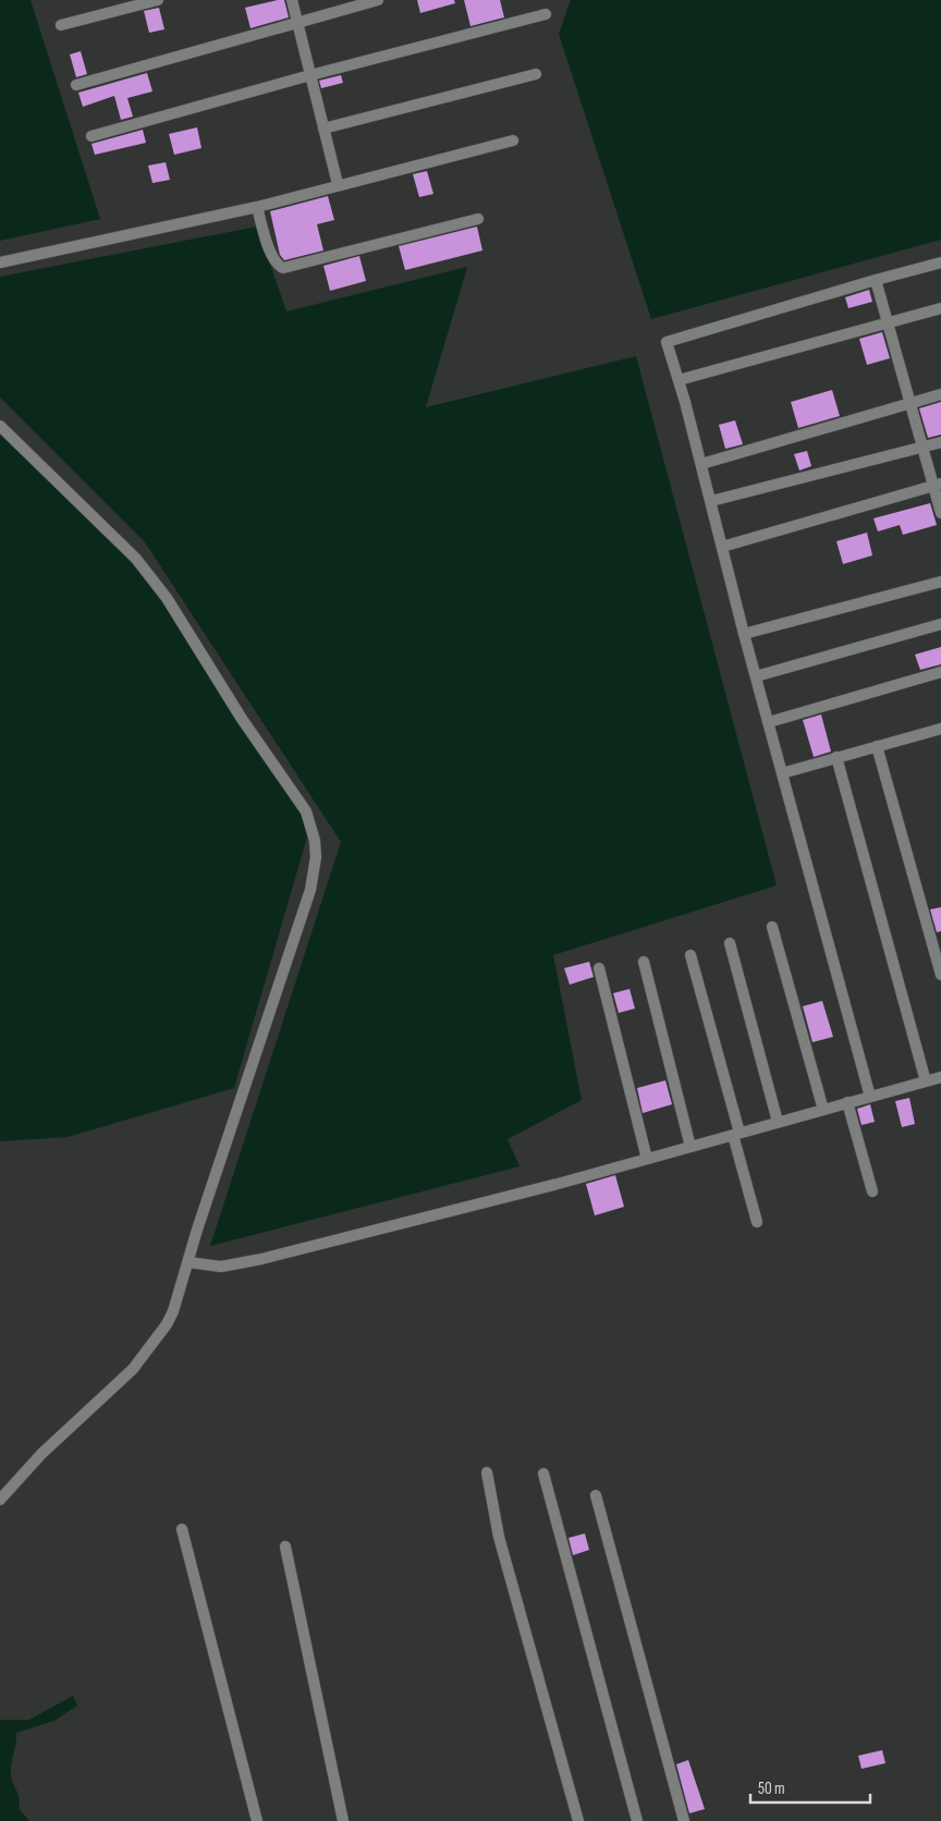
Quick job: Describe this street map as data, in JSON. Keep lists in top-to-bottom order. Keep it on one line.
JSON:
{"scale_bar":"50 m"}
